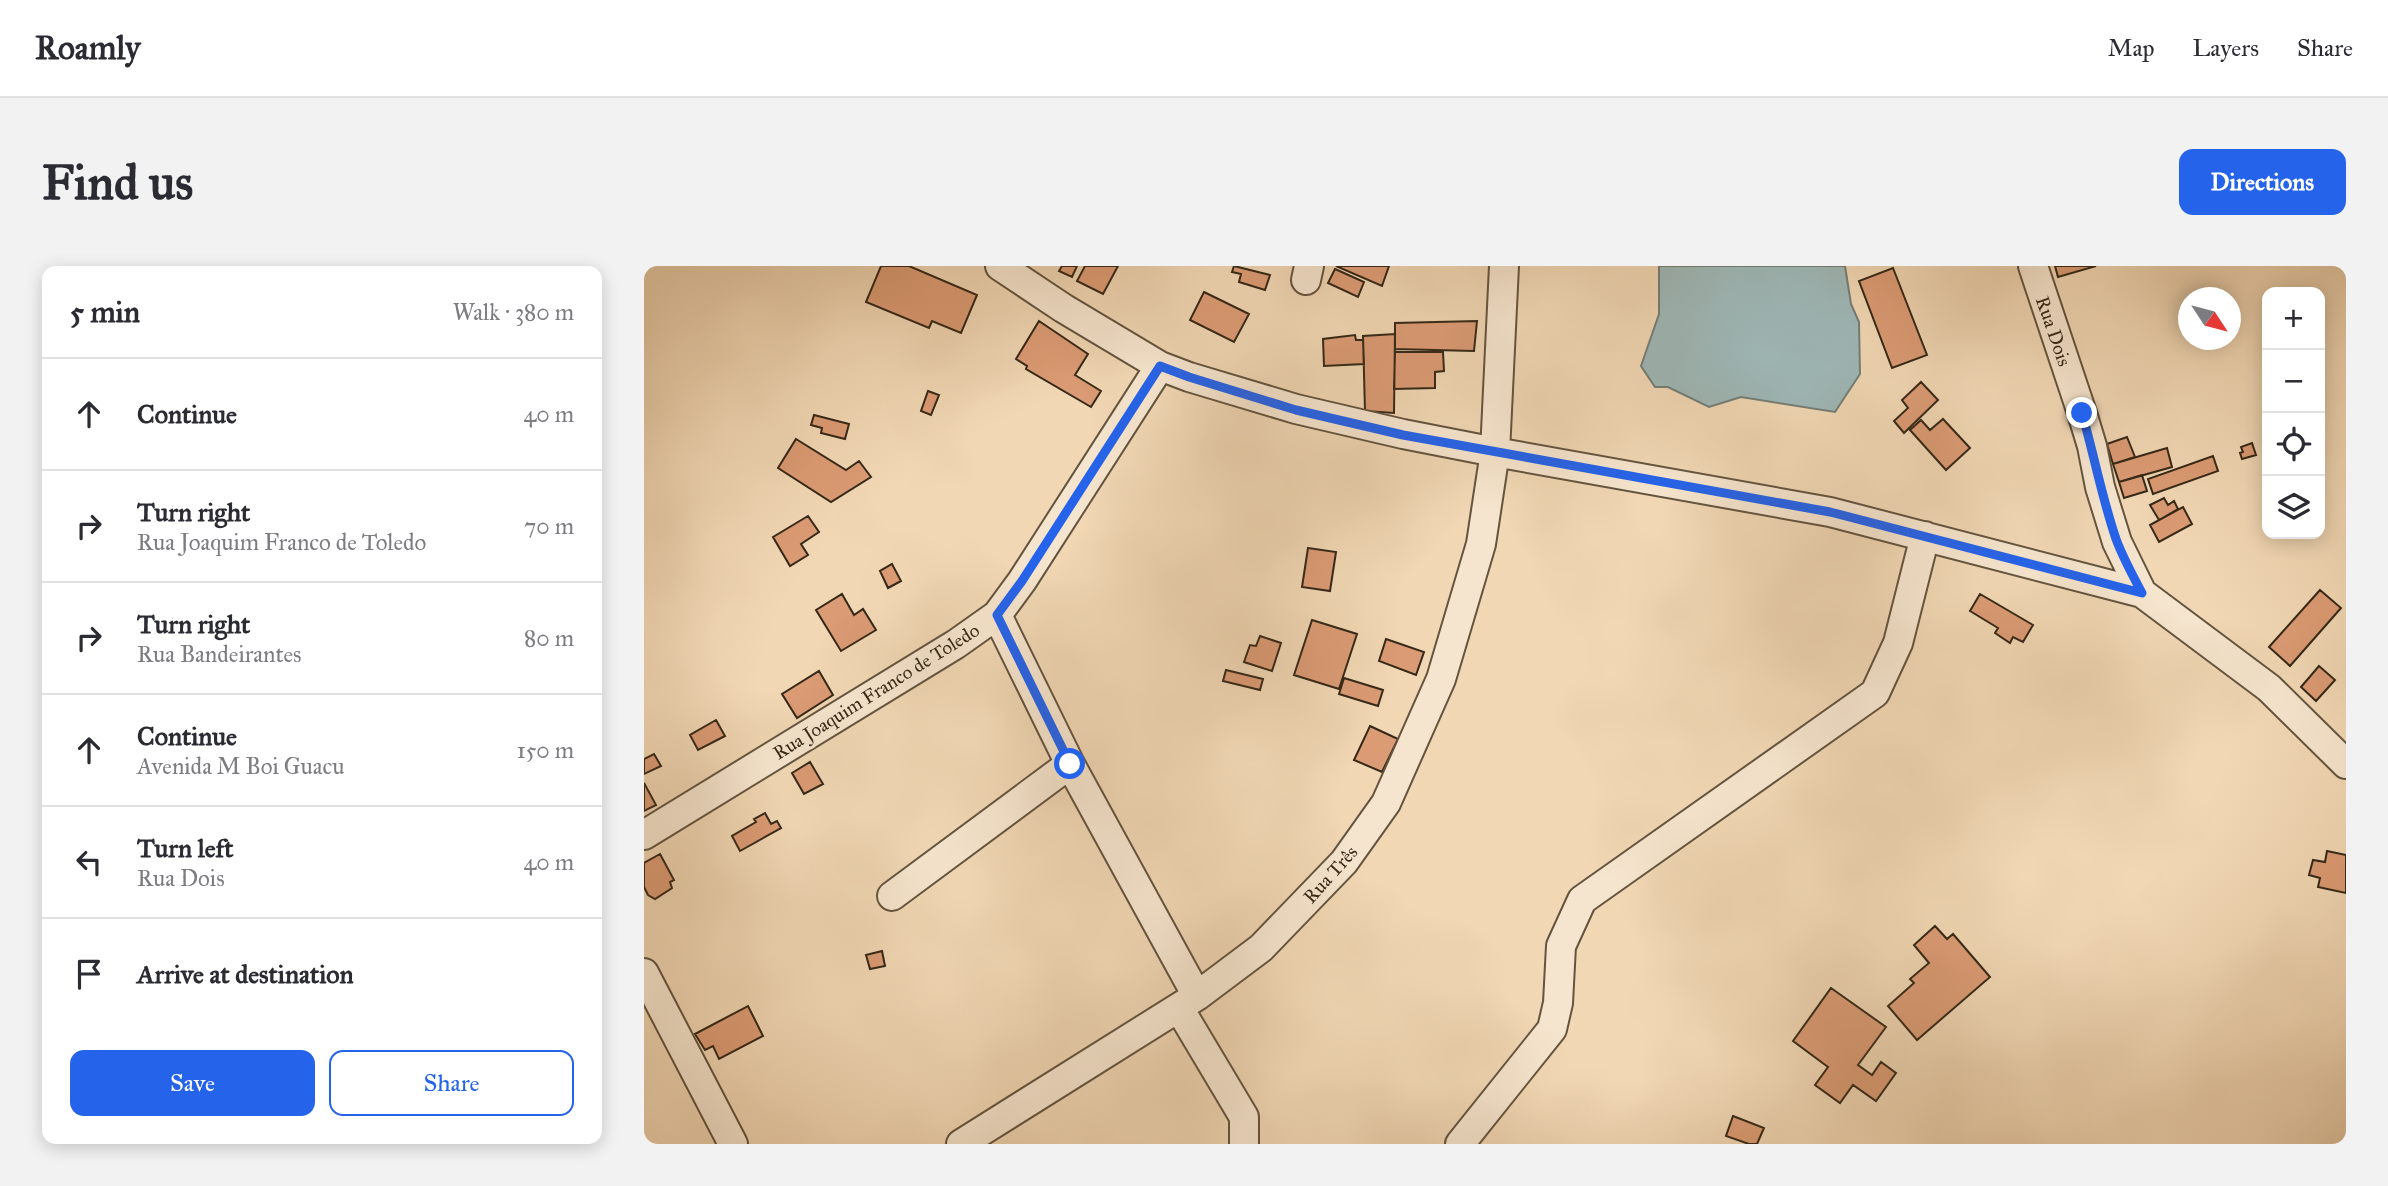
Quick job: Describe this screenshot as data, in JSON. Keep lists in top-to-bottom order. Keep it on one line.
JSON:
{"streets":{"street":["Rua Dois","Rua Joaquim Franco de Toledo","Rua Três"]},"north":"bottom right","page":{"header":"Roamly","nav":["Map","Layers","Share"],"buttons":["Directions",["Save","Share"]],"title":"Find us","heading":["5 min","Walk · 380 m"],"map_buttons":["+","−"],"list":[["Continue","40 m"],["Turn right","Rua Joaquim Franco de Toledo","70 m"],["Turn right","Rua Bandeirantes","80 m"],["Continue","Avenida M Boi Guacu","150 m"],["Turn left","Rua Dois","40 m"],"Arrive at destination"]}}
